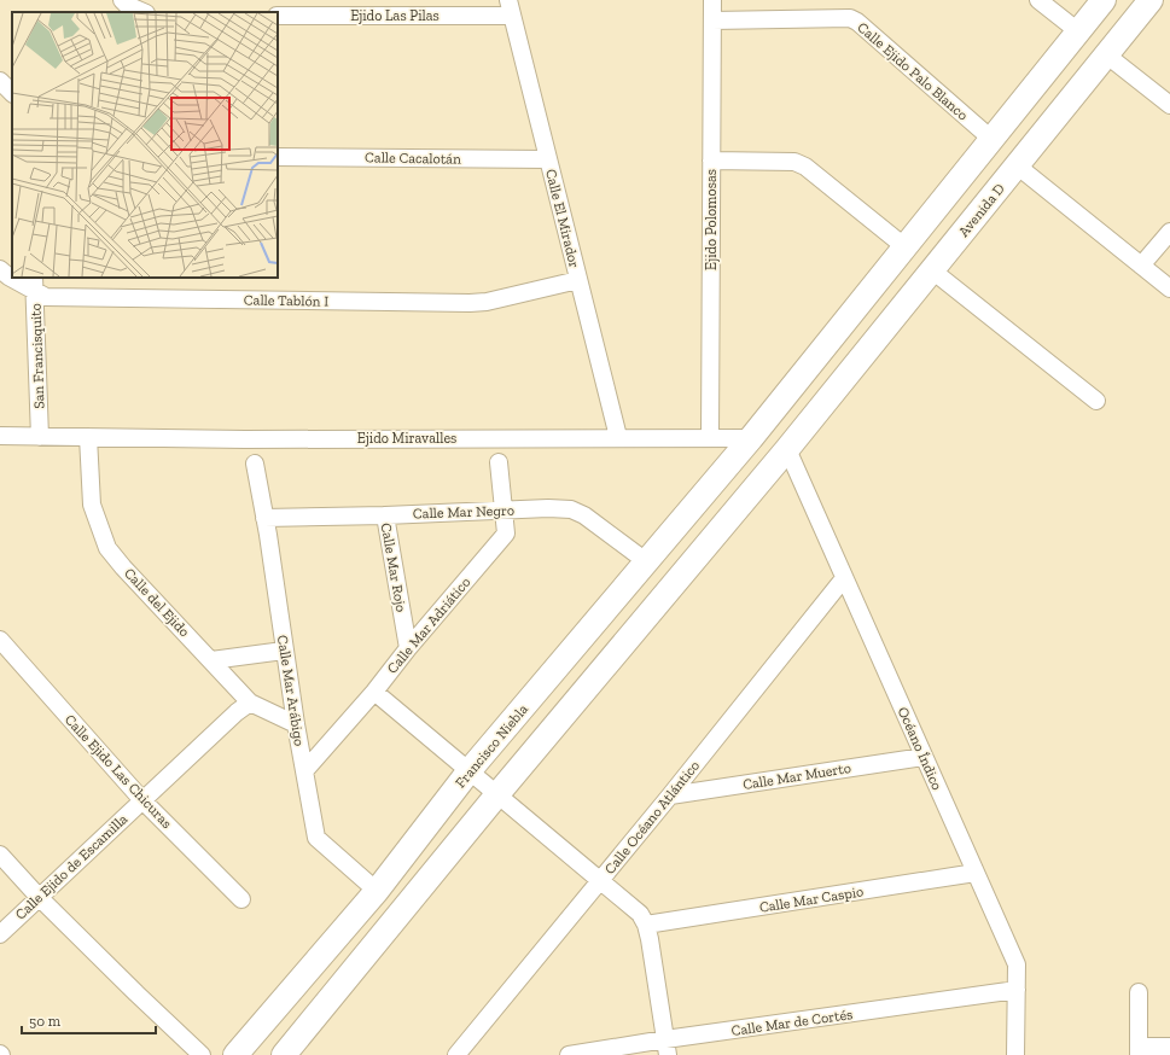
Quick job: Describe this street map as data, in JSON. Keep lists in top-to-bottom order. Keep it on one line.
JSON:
{"streets":{"street":["Ejido Las Pilas","Calle Ejido Palo Blanco","Calle Cacalotán","Avenida D","Calle El Mirador","Ejido Polomosas","Calle Tablón I","San Francisquito","Ejido Miravalles","Calle Mar Negro","Calle Mar Rojo","Calle del Ejido","Calle Mar Adriático","Calle Mar Arábigo","Francisco Niebla","Océano Índico","Calle Ejido Las Chicuras","Calle Mar Muerto","Calle Océano Atlántico","Calle Ejido de Escamilla","Calle Mar Caspio","Calle Mar de Cortés"]},"crossings":[["Ejido Las Pilas","Calle El Mirador"],["Calle Ejido Palo Blanco","Ejido Polomosas"],["Calle Cacalotán","Calle El Mirador"],["Avenida D","Océano Índico"],["Calle El Mirador","Calle Tablón I"],["Calle El Mirador","Ejido Miravalles"],["Ejido Polomosas","Ejido Miravalles"],["Calle Tablón I","San Francisquito"],["San Francisquito","Ejido Miravalles"],["Ejido Miravalles","Calle del Ejido"],["Ejido Miravalles","Francisco Niebla"],["Calle Mar Negro","Calle Mar Rojo"],["Calle Mar Negro","Calle Mar Adriático"],["Calle Mar Negro","Calle Mar Arábigo"],["Calle Mar Negro","Francisco Niebla"],["Calle Mar Rojo","Calle Mar Adriático"],["Calle del Ejido","Calle Mar Arábigo"],["Calle del Ejido","Calle Ejido de Escamilla"],["Calle Mar Adriático","Calle Mar Arábigo"],["Calle Mar Arábigo","Francisco Niebla"],["Océano Índico","Calle Mar Muerto"],["Océano Índico","Calle Océano Atlántico"],["Océano Índico","Calle Mar Caspio"],["Océano Índico","Calle Mar de Cortés"],["Calle Ejido Las Chicuras","Calle Ejido de Escamilla"],["Calle Mar Muerto","Calle Océano Atlántico"]],"scale_bar":"50 m"}
